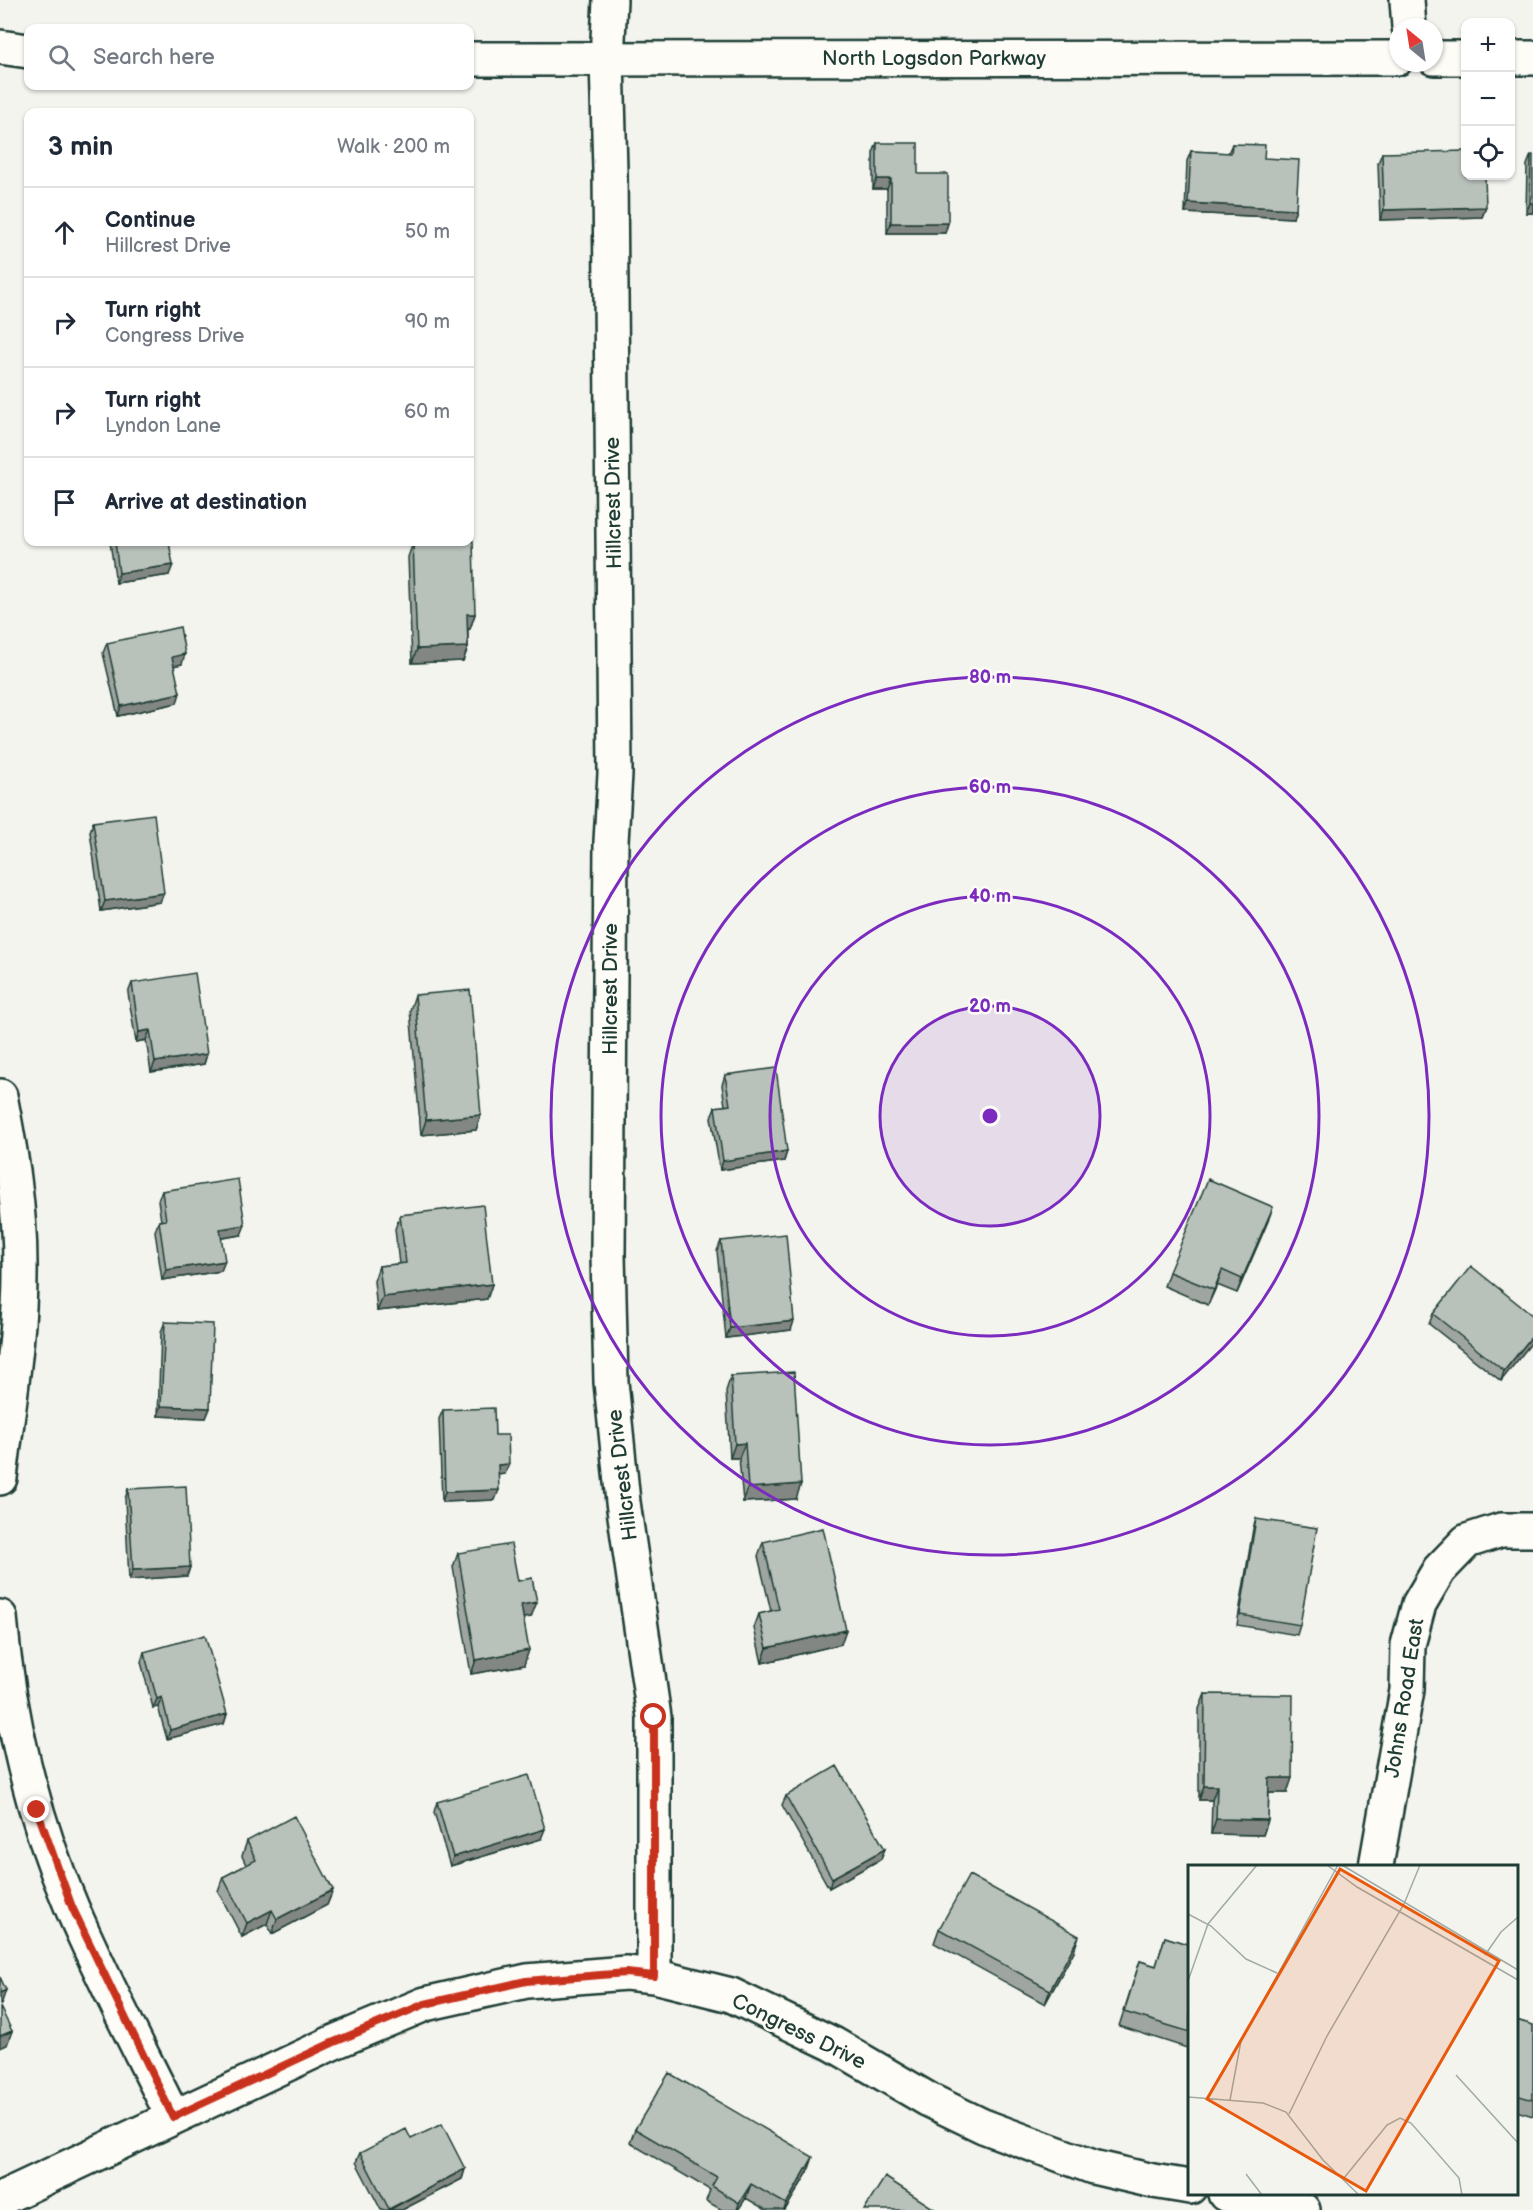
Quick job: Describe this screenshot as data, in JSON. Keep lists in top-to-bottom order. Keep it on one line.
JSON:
{"streets":{"street":["North Logsdon Parkway","Hillcrest Drive","Johns Road East","Congress Drive"]},"crossings":[["North Logsdon Parkway","Hillcrest Drive"],["Hillcrest Drive","Congress Drive"]],"north":"top left","page":{"map_buttons":["+","−"],"search":"Search here","heading":["3 min","Walk · 200 m"],"list":[["Continue","Hillcrest Drive","50 m"],["Turn right","Congress Drive","90 m"],["Turn right","Lyndon Lane","60 m"],"Arrive at destination"]},"rings":["80 m","60 m","40 m","20 m"]}
